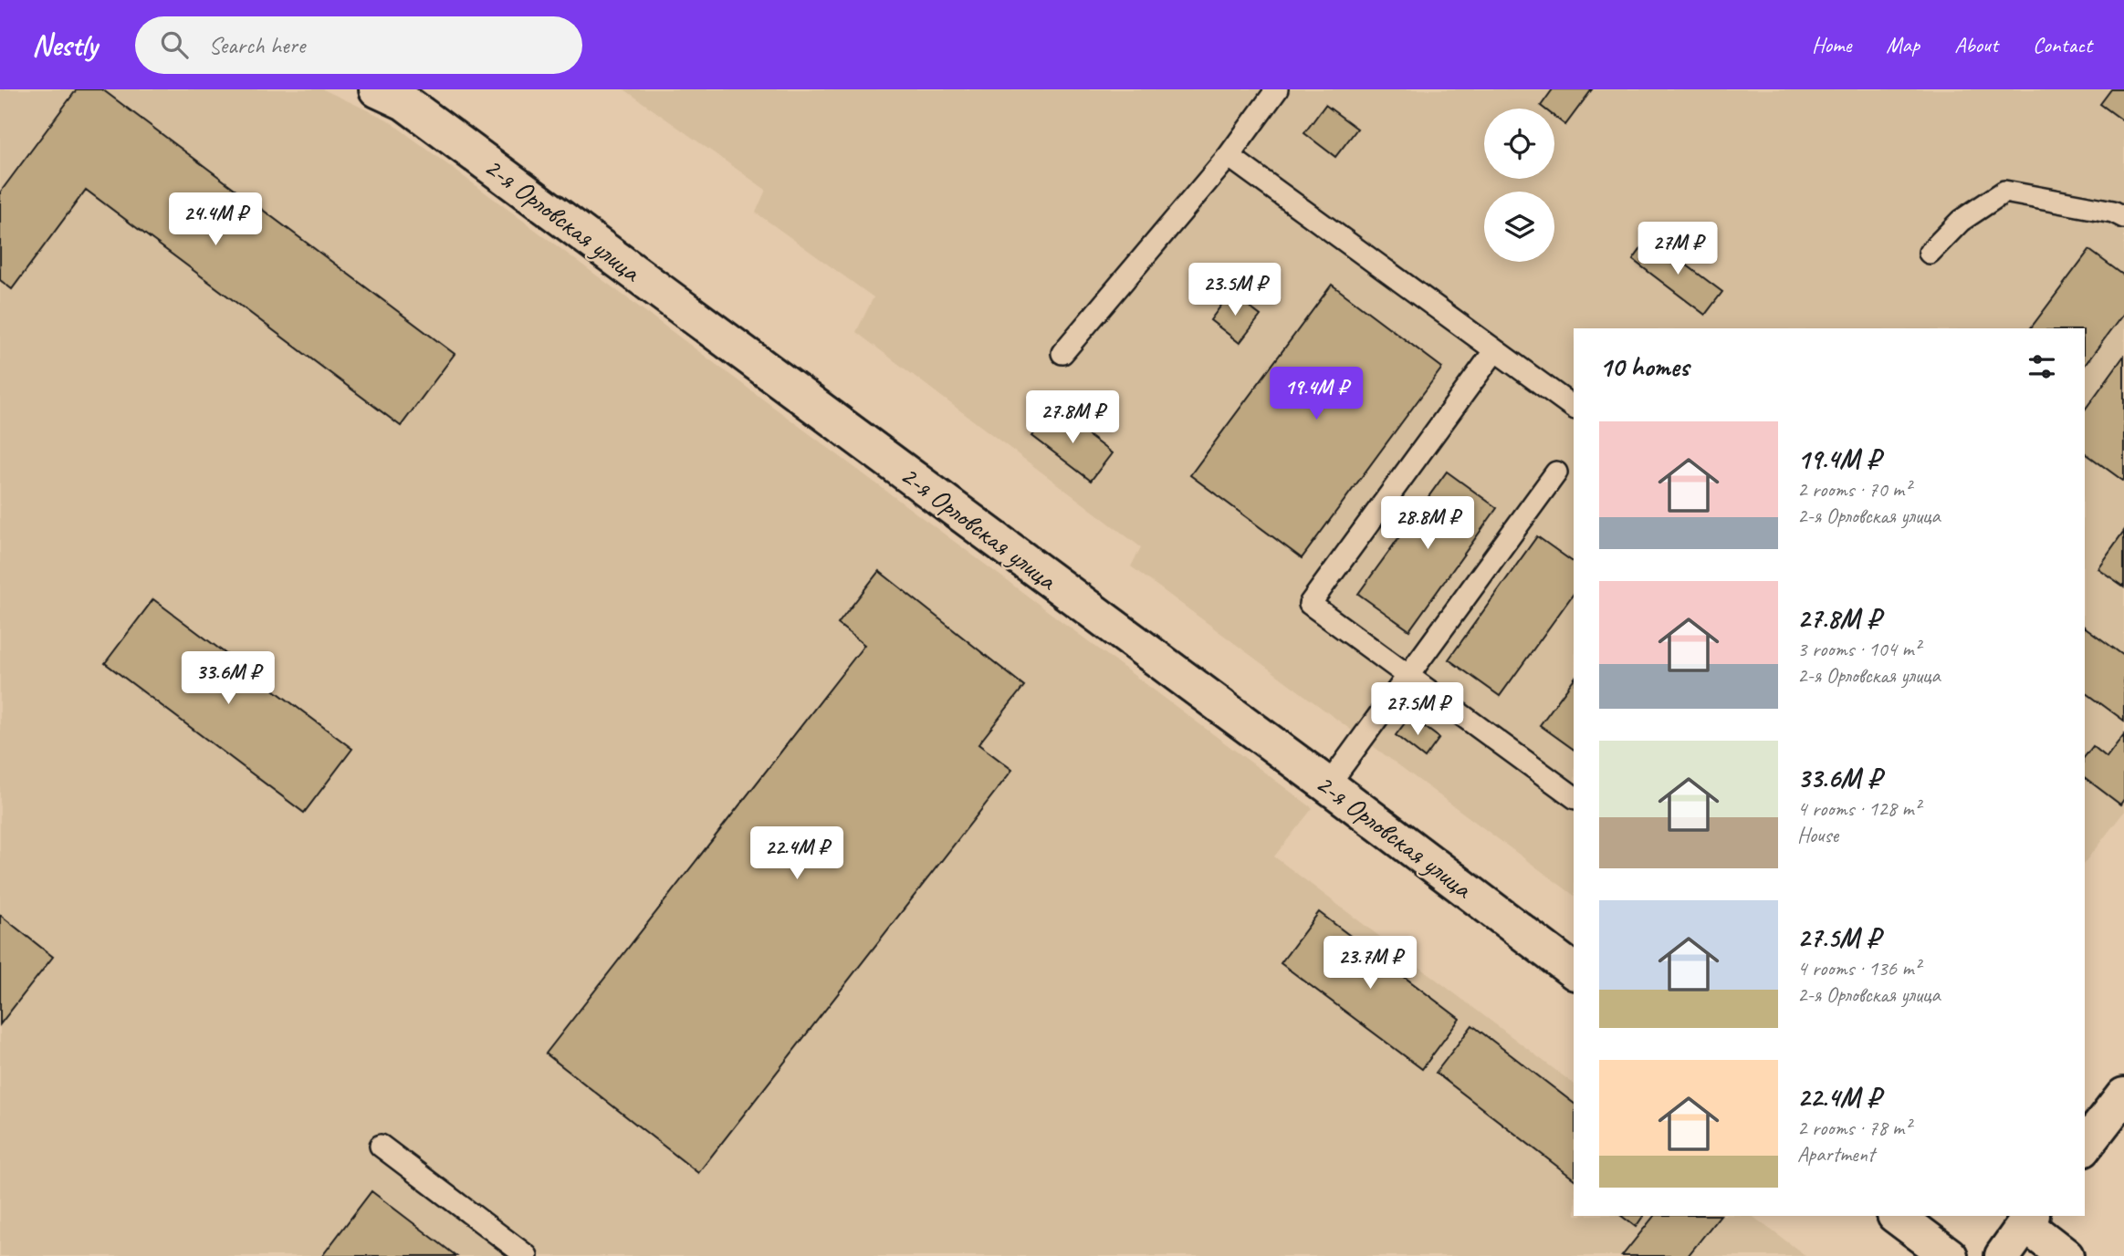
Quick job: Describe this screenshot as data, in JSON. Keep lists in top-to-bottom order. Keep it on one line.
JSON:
{"streets":{"street":["2-я Орловская улица"]},"page":{"header":"Nestly","search":"Search here","nav":["Home","Map","About","Contact"],"price":["24.4M ₽","27M ₽","23.5M ₽","19.4M ₽","27.8M ₽","28.8M ₽","33.6M ₽","27.5M ₽","22.4M ₽","23.7M ₽"],"heading":"10 homes","list":[{"name":"19.4M ₽","note":"2 rooms · 70 m² · 2-я Орловская улица"},{"name":"27.8M ₽","note":"3 rooms · 104 m² · 2-я Орловская улица"},{"name":"33.6M ₽","note":"4 rooms · 128 m² · House"},{"name":"27.5M ₽","note":"4 rooms · 136 m² · 2-я Орловская улица"},{"name":"22.4M ₽","note":"2 rooms · 78 m² · Apartment"}]}}
